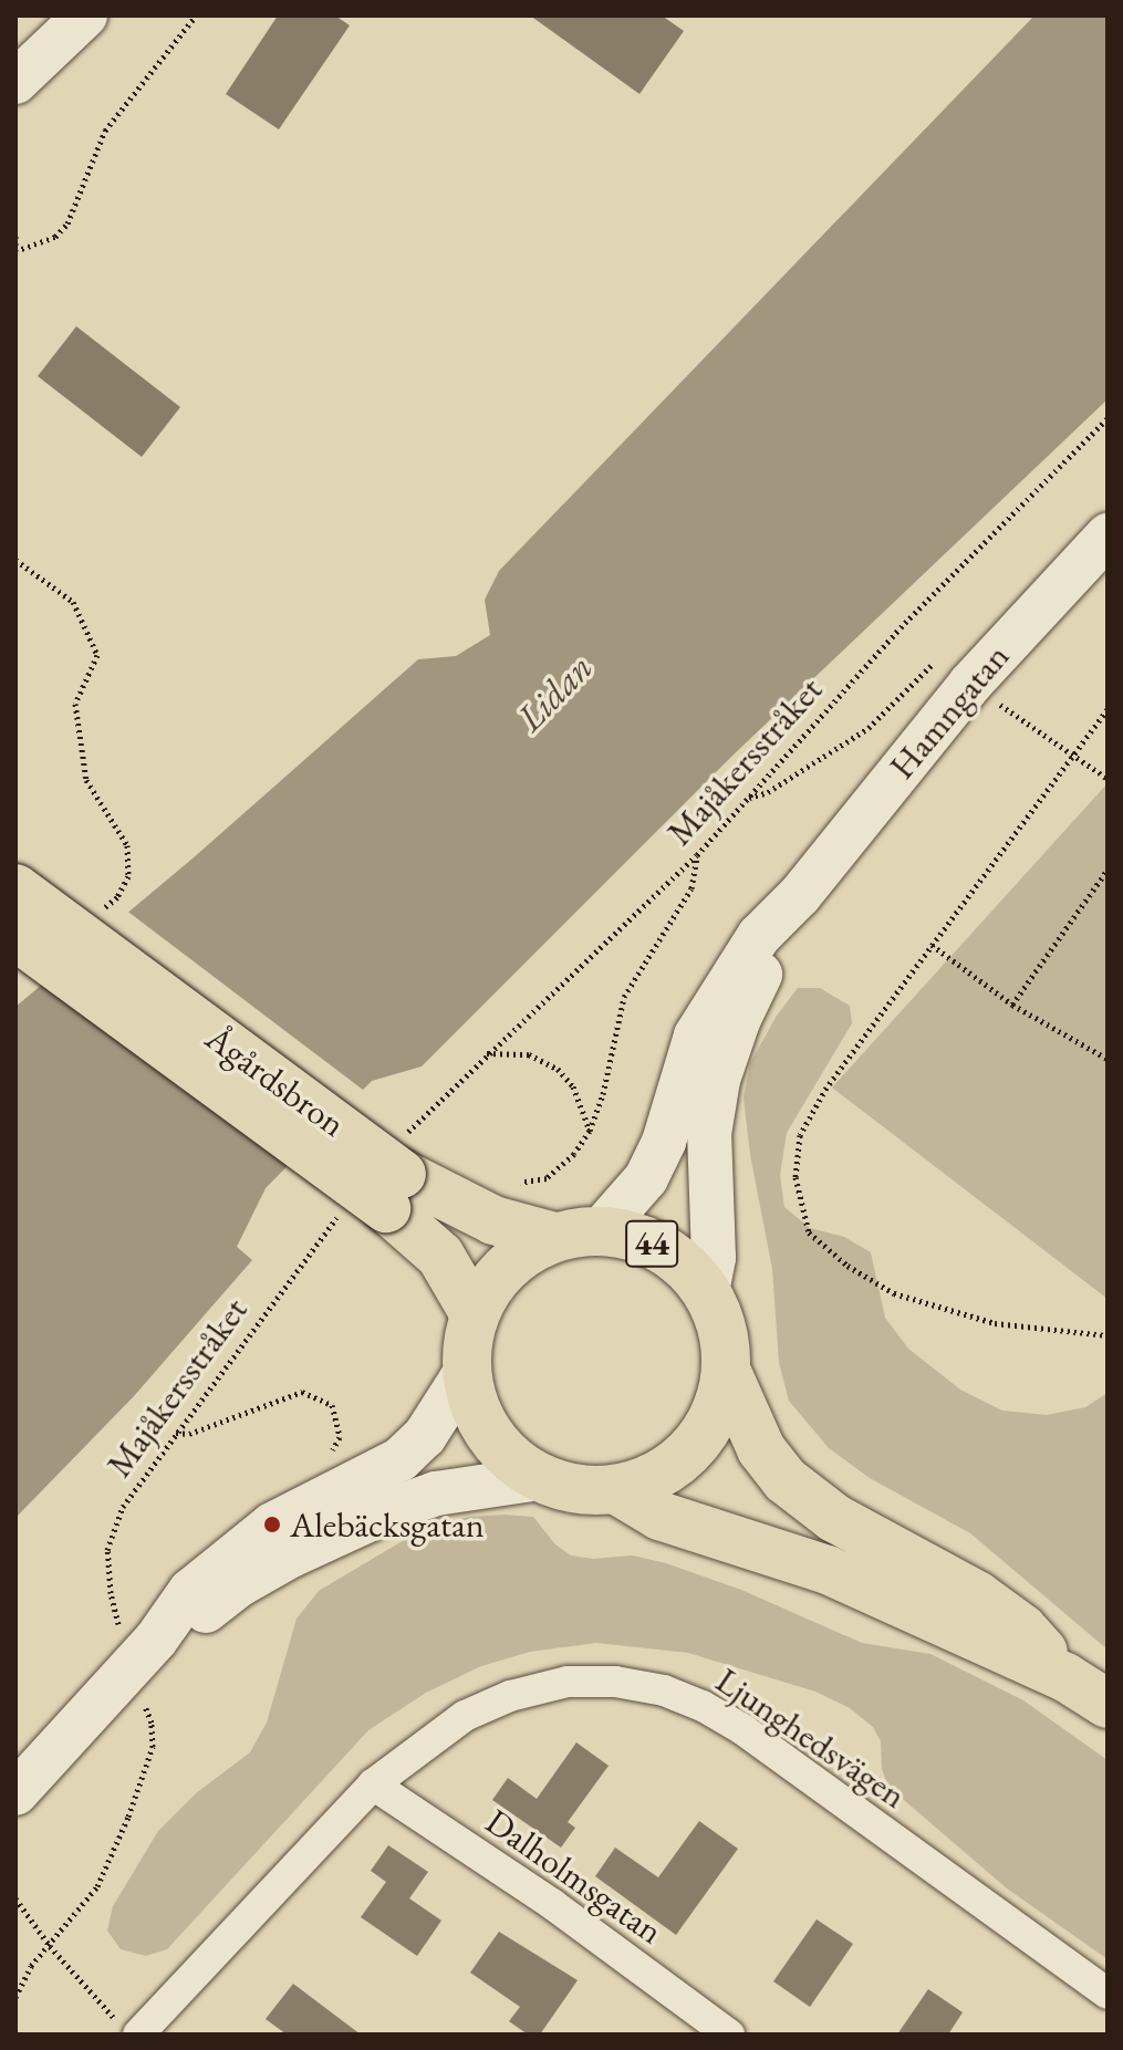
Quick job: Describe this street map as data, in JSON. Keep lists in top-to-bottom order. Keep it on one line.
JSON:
{"streets":{"main road":["Ågårdsbron","44"],"street":["Hamngatan","Ljunghedsvägen","Dalholmsgatan"],"path":["Majåkersstråket"]},"crossings":[["Majåkersstråket","Ågårdsbron"],["Ågårdsbron","44"],["Ljunghedsvägen","Dalholmsgatan"]],"water":["Lidan"],"places":["Alebäcksgatan"]}
